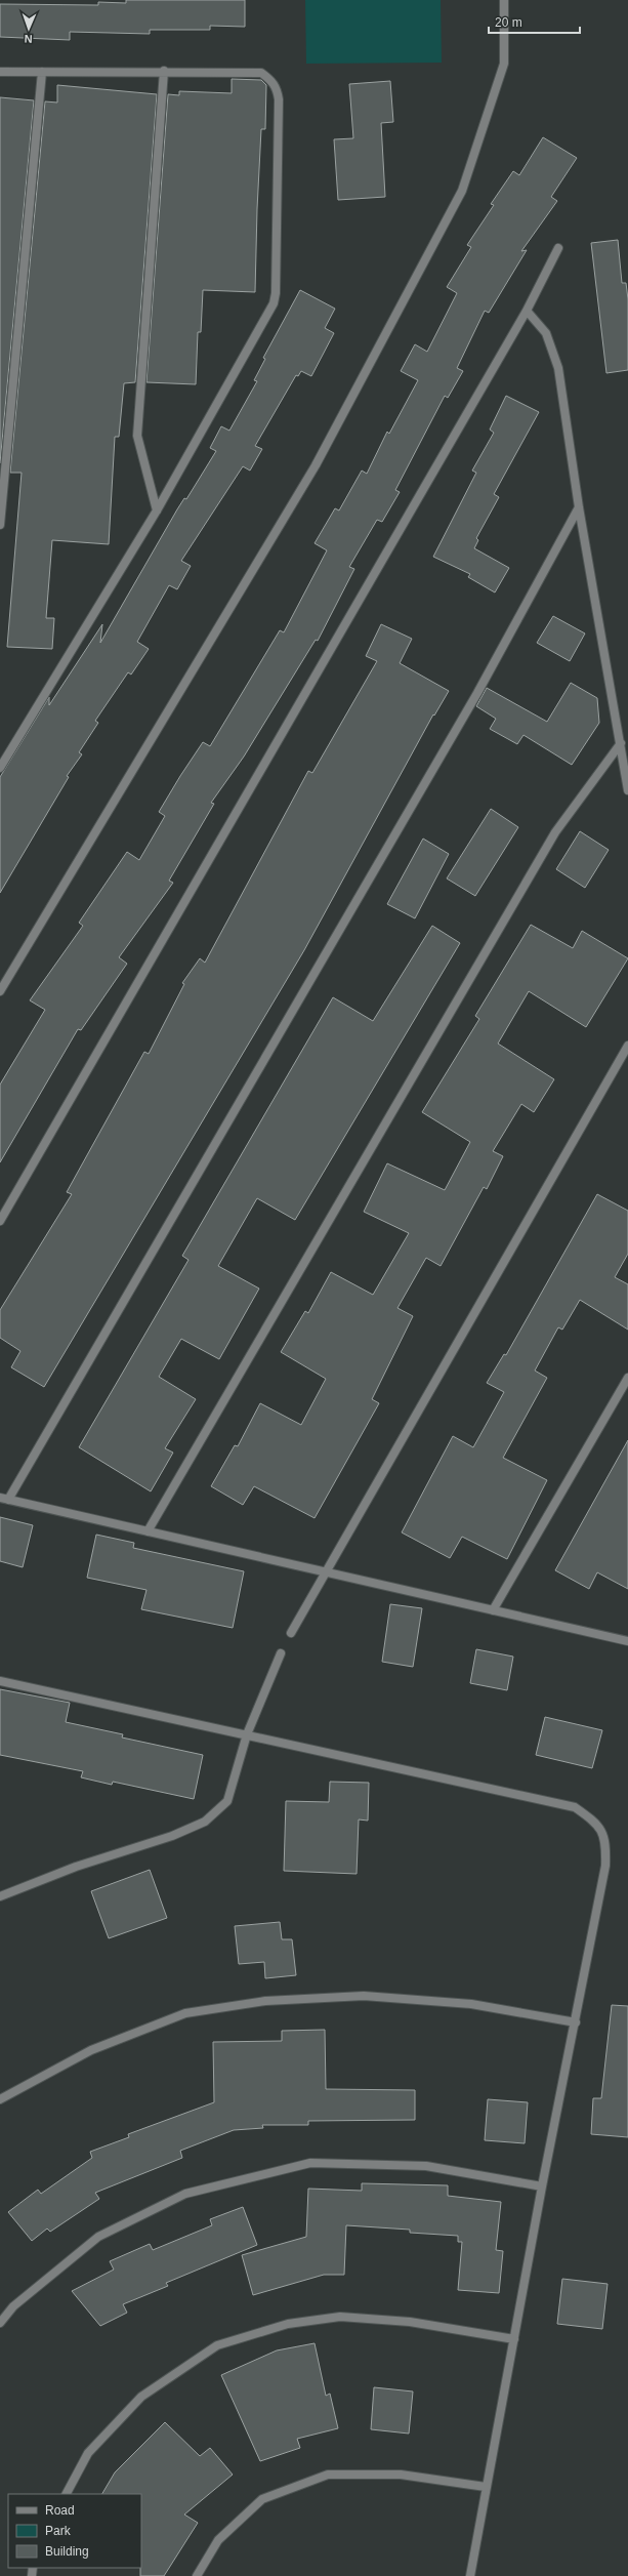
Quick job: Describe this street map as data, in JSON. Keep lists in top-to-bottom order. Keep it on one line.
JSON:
{"legend":["Road","Park","Building"],"scale_bar":"20 m","north":"bottom"}
